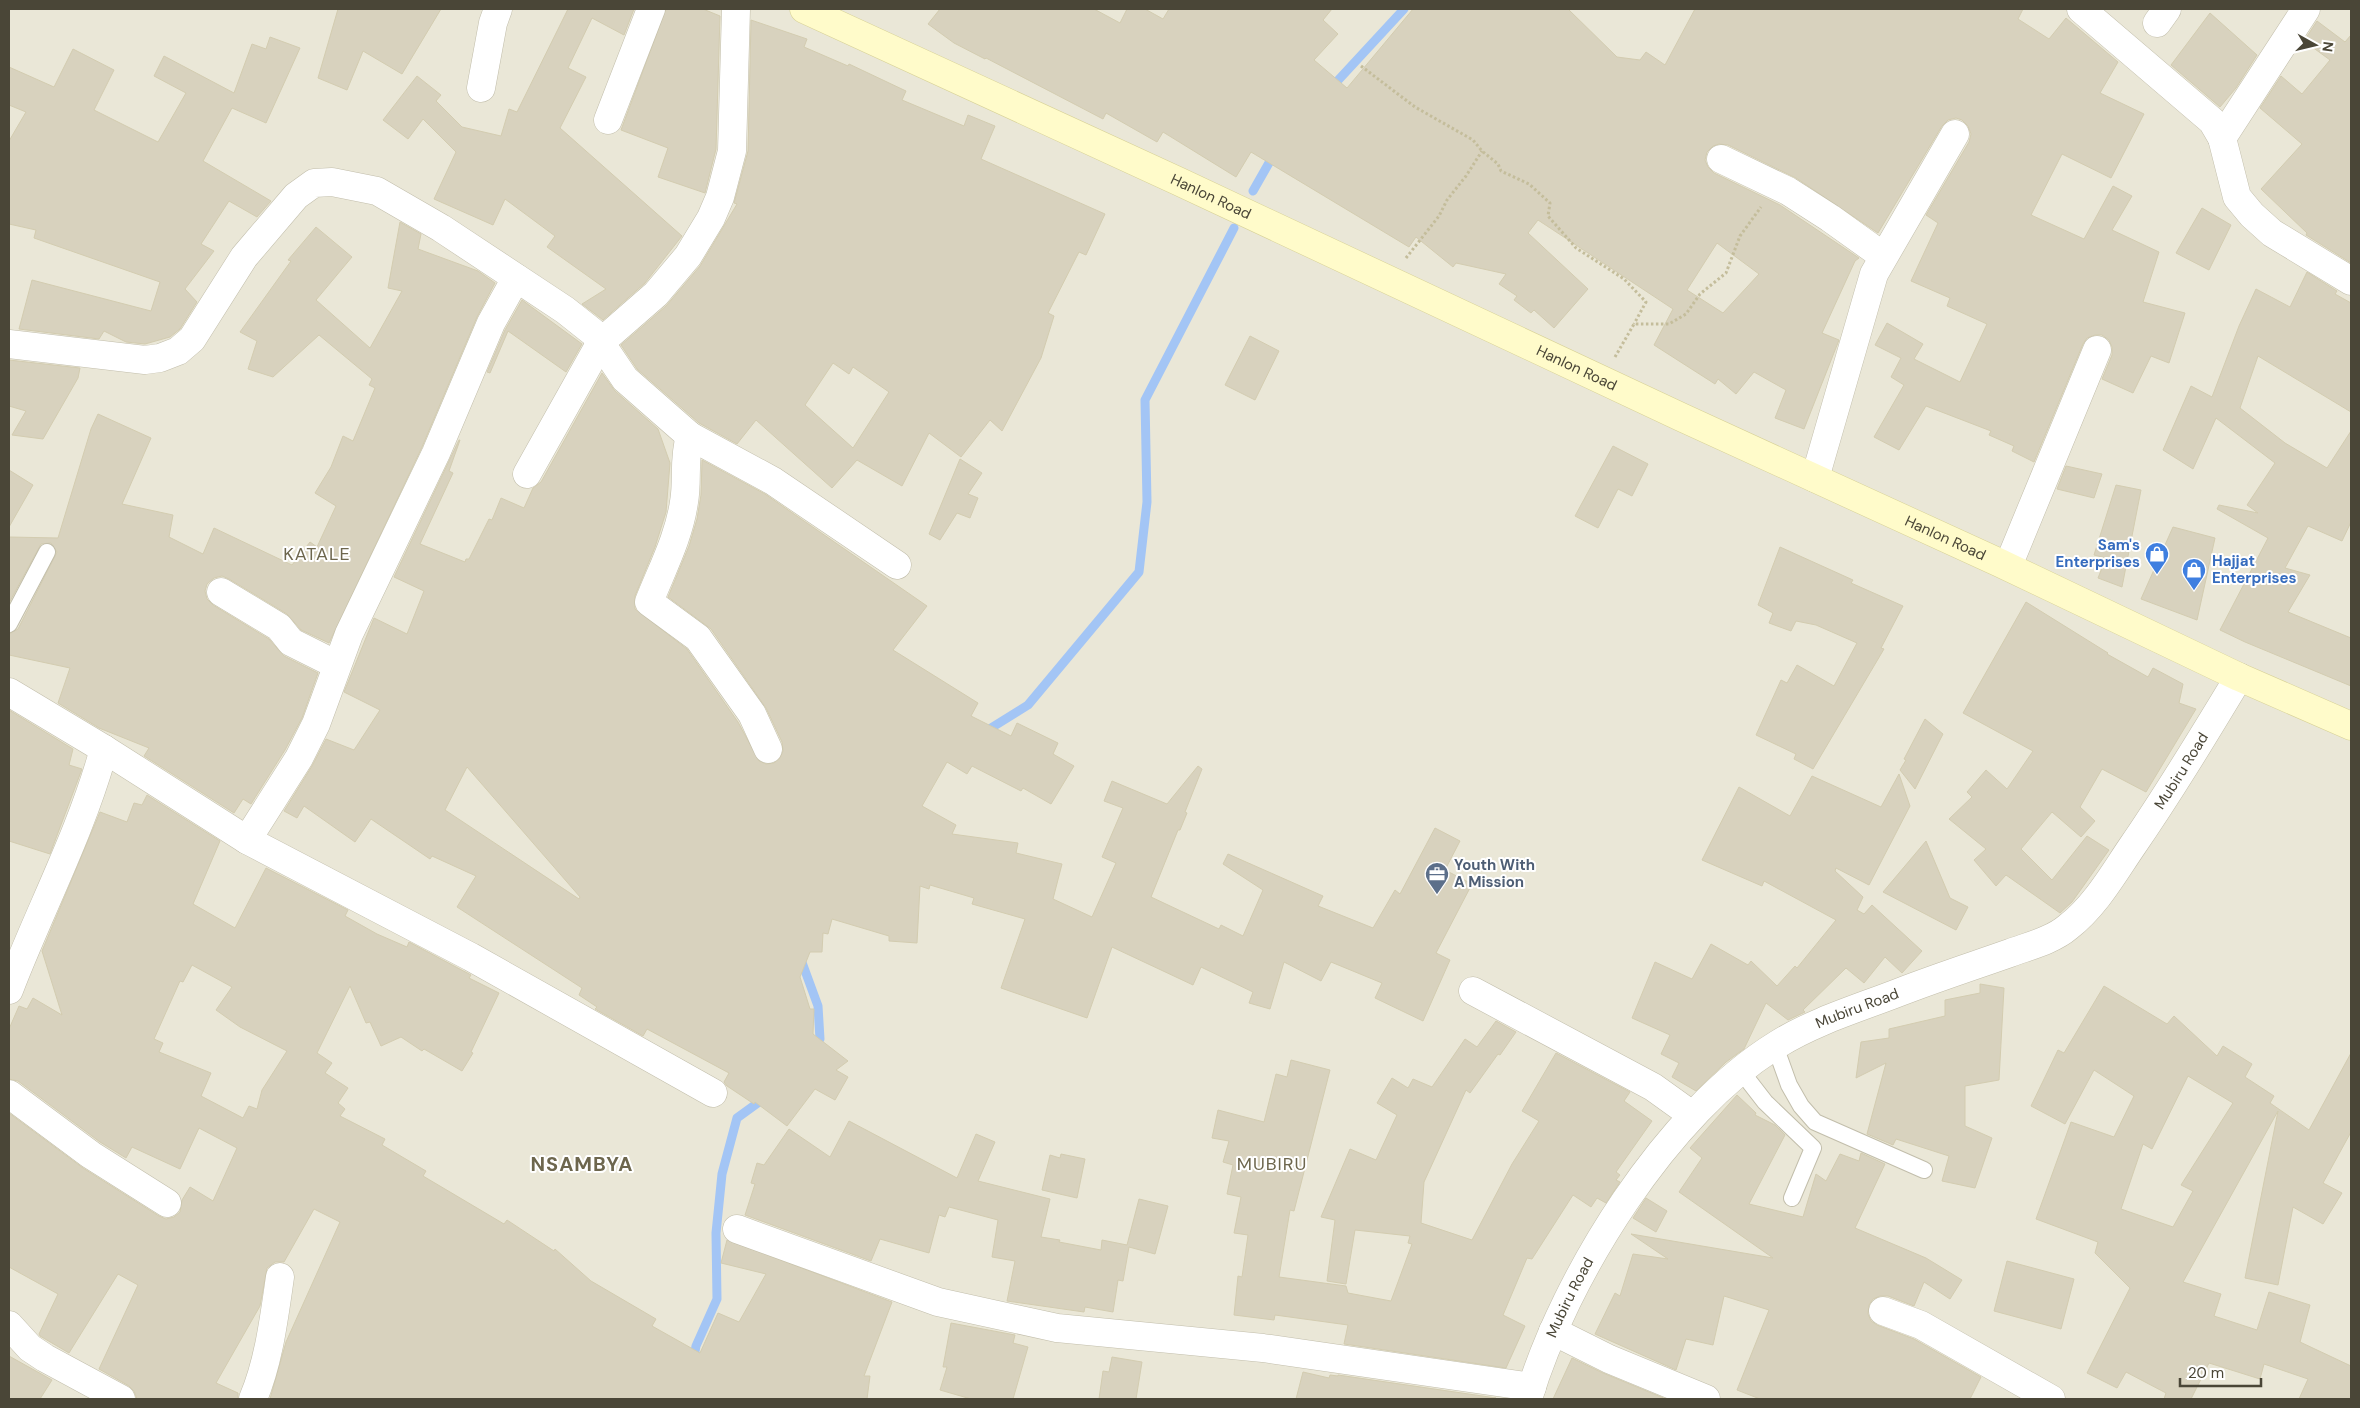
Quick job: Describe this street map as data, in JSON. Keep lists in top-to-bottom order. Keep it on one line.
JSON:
{"streets":{"main road":["Hanlon Road"],"street":["Mubiru Road"]},"crossings":[["Hanlon Road","Mubiru Road"]],"districts":["KATALE","NSAMBYA","MUBIRU"],"places":{"shop":["Sam's Enterprises","Hajjat Enterprises"],"office":["Youth With A Mission"]},"scale_bar":"20 m","north":"right"}
